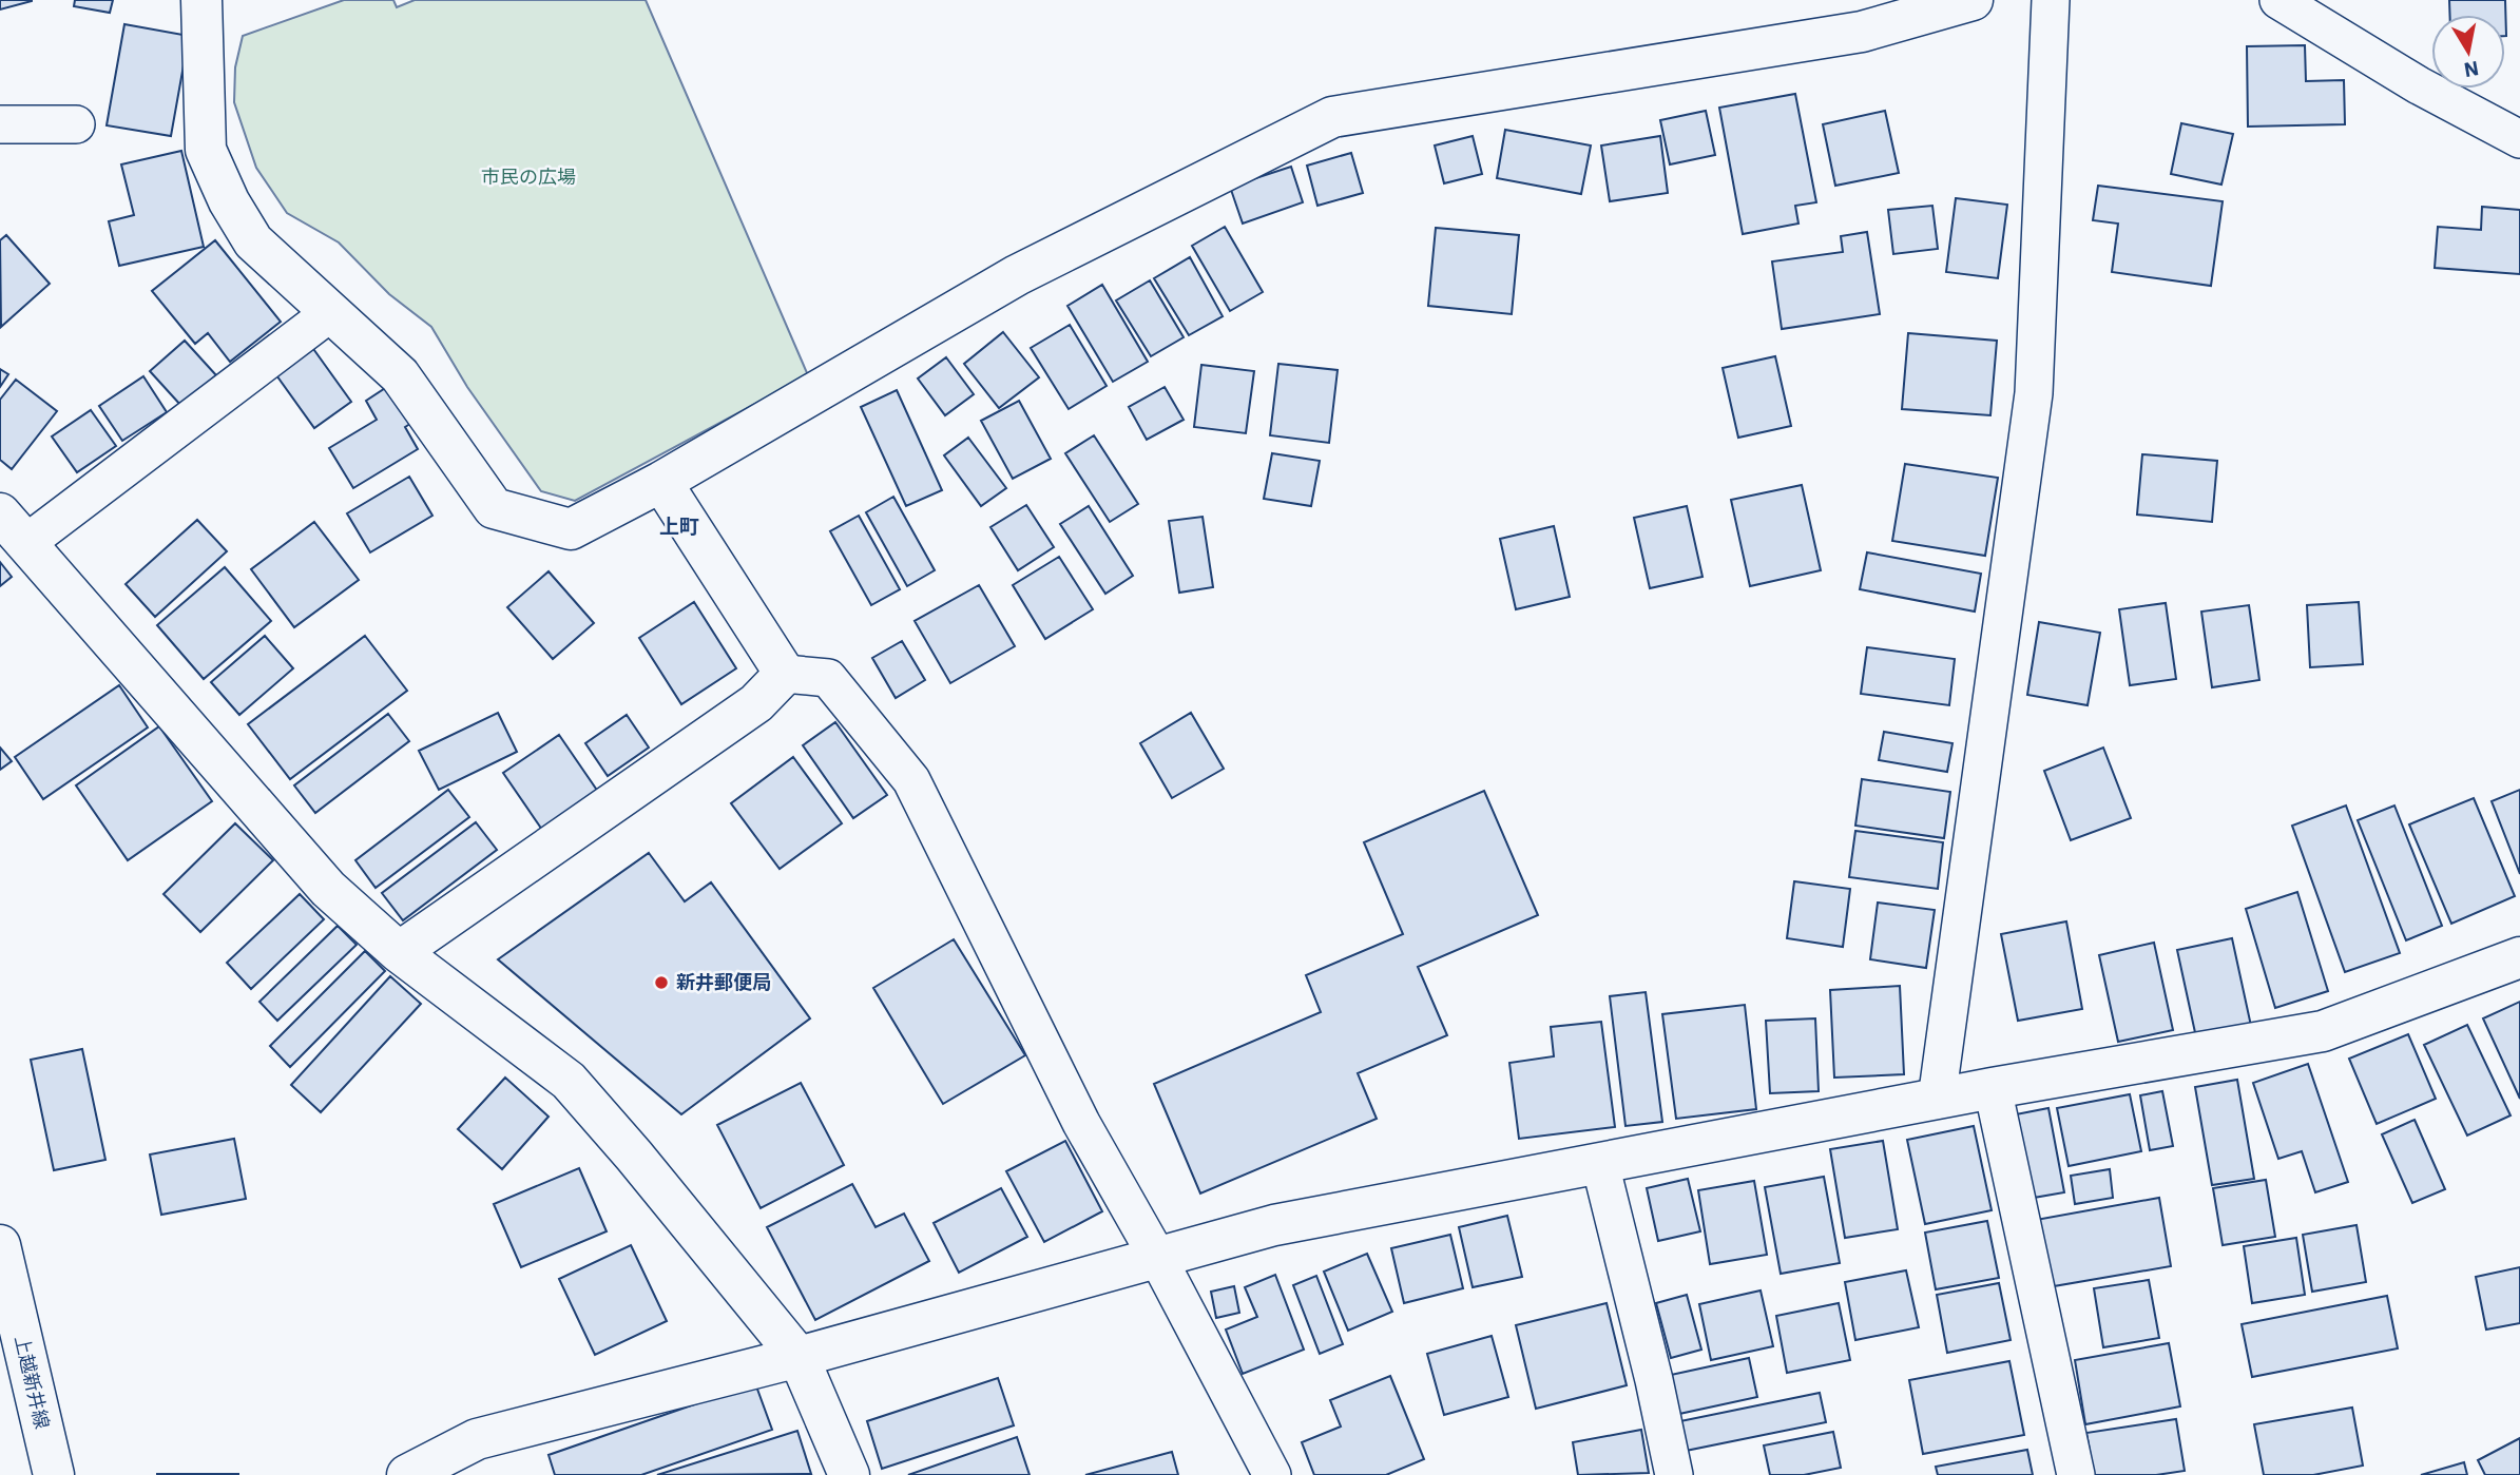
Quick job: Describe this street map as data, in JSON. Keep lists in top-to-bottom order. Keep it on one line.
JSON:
{"streets":{"street":["上越新井線"]},"districts":["上町"],"parks":["市民の広場"],"places":["新井郵便局"],"north":"bottom"}
